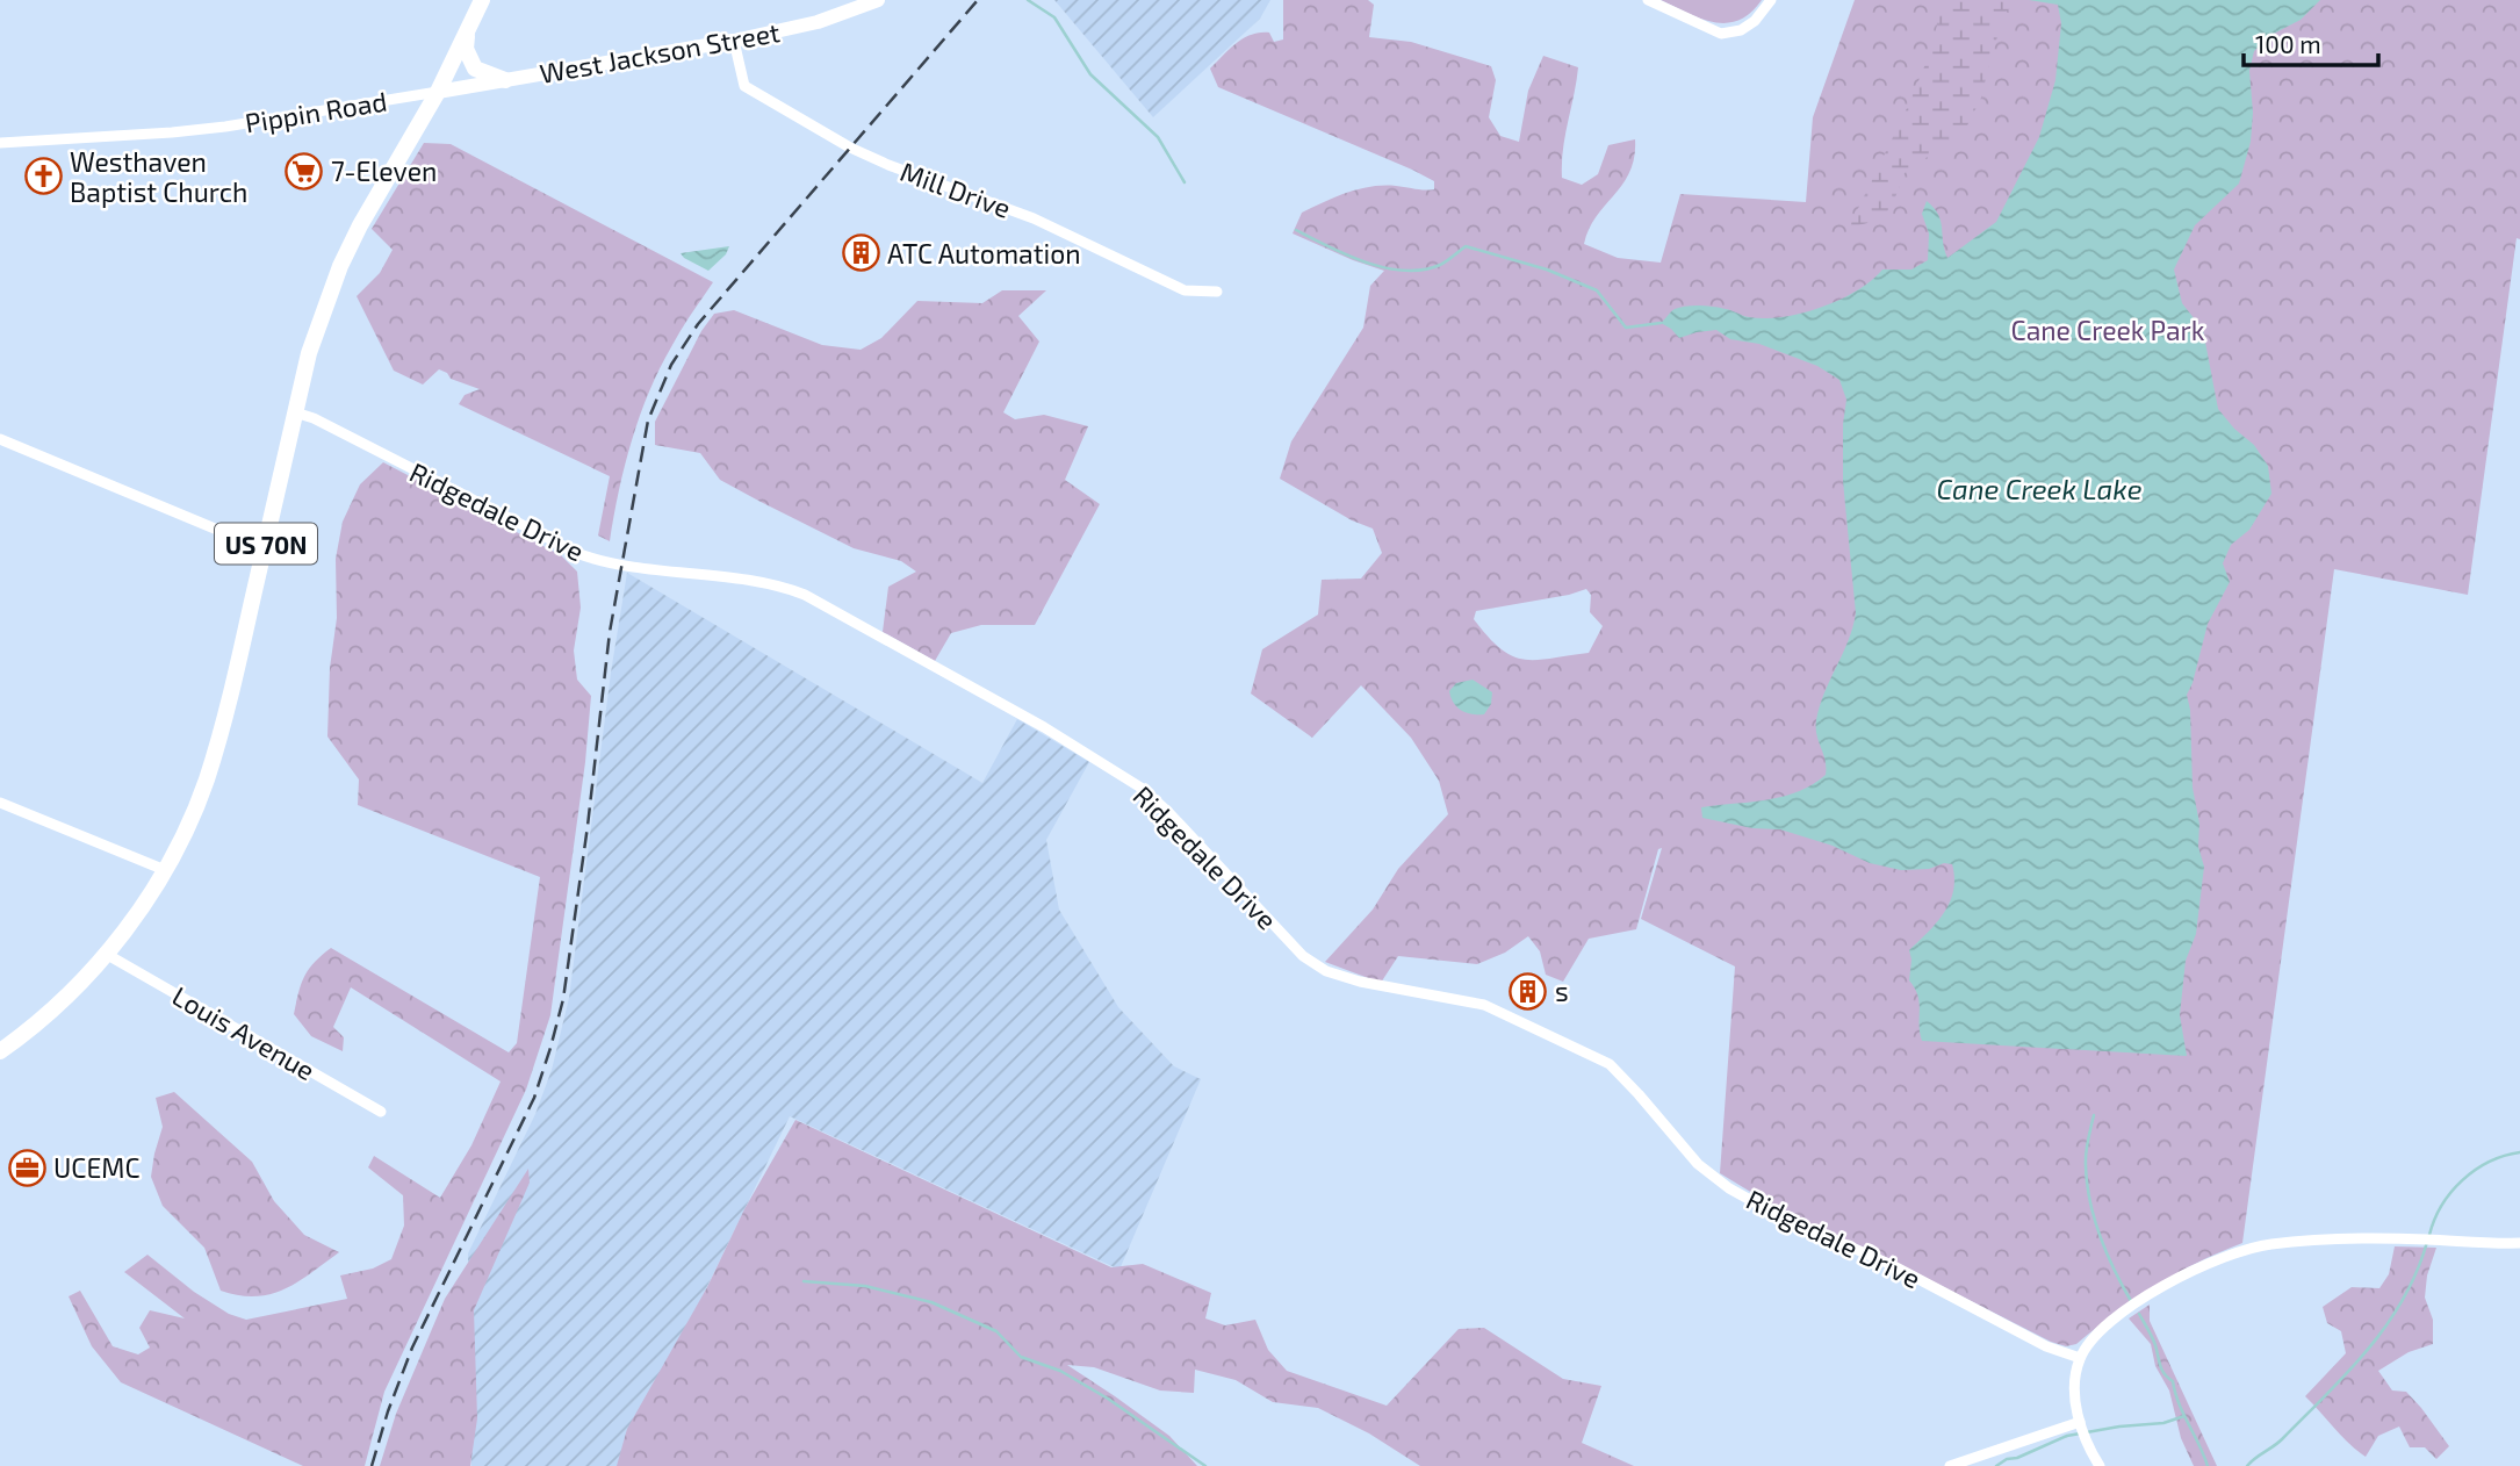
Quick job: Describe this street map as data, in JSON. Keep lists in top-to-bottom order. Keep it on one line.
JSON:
{"streets":{"main road":["US 70N"],"street":["West Jackson Street","Pippin Road","Mill Drive","Ridgedale Drive","Louis Avenue"]},"crossings":[["West Jackson Street","Pippin Road"],["West Jackson Street","Mill Drive"],["West Jackson Street","US 70N"],["Pippin Road","US 70N"],["Ridgedale Drive","US 70N"],["US 70N","Louis Avenue"]],"water":["Cane Creek Lake"],"parks":["Cane Creek Park"],"places":{"supermarket":["7-Eleven"],"church":["Westhaven Baptist Church"],"building":["ATC Automation","s"],"office":["UCEMC"]},"scale_bar":"100 m"}
